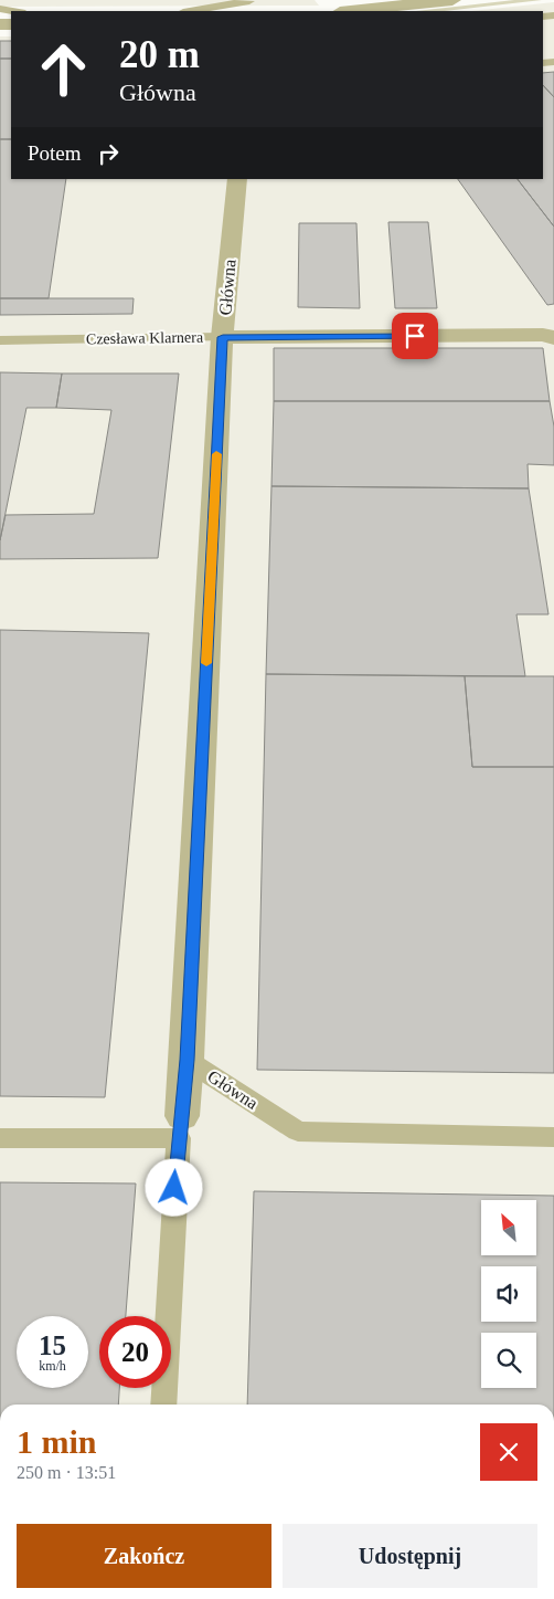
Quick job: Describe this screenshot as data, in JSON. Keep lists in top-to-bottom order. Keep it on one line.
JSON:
{"streets":{"street":["Główna","Czesława Klarnera"]},"crossings":[["Główna","Czesława Klarnera"]],"north":"top left","page":{"turn":["20 m","Główna"],"then":"Potem","speed":"15 km/h","limit":"20","heading":["1 min","250 m · 13:51"],"buttons":["Zakończ","Udostępnij"]}}
